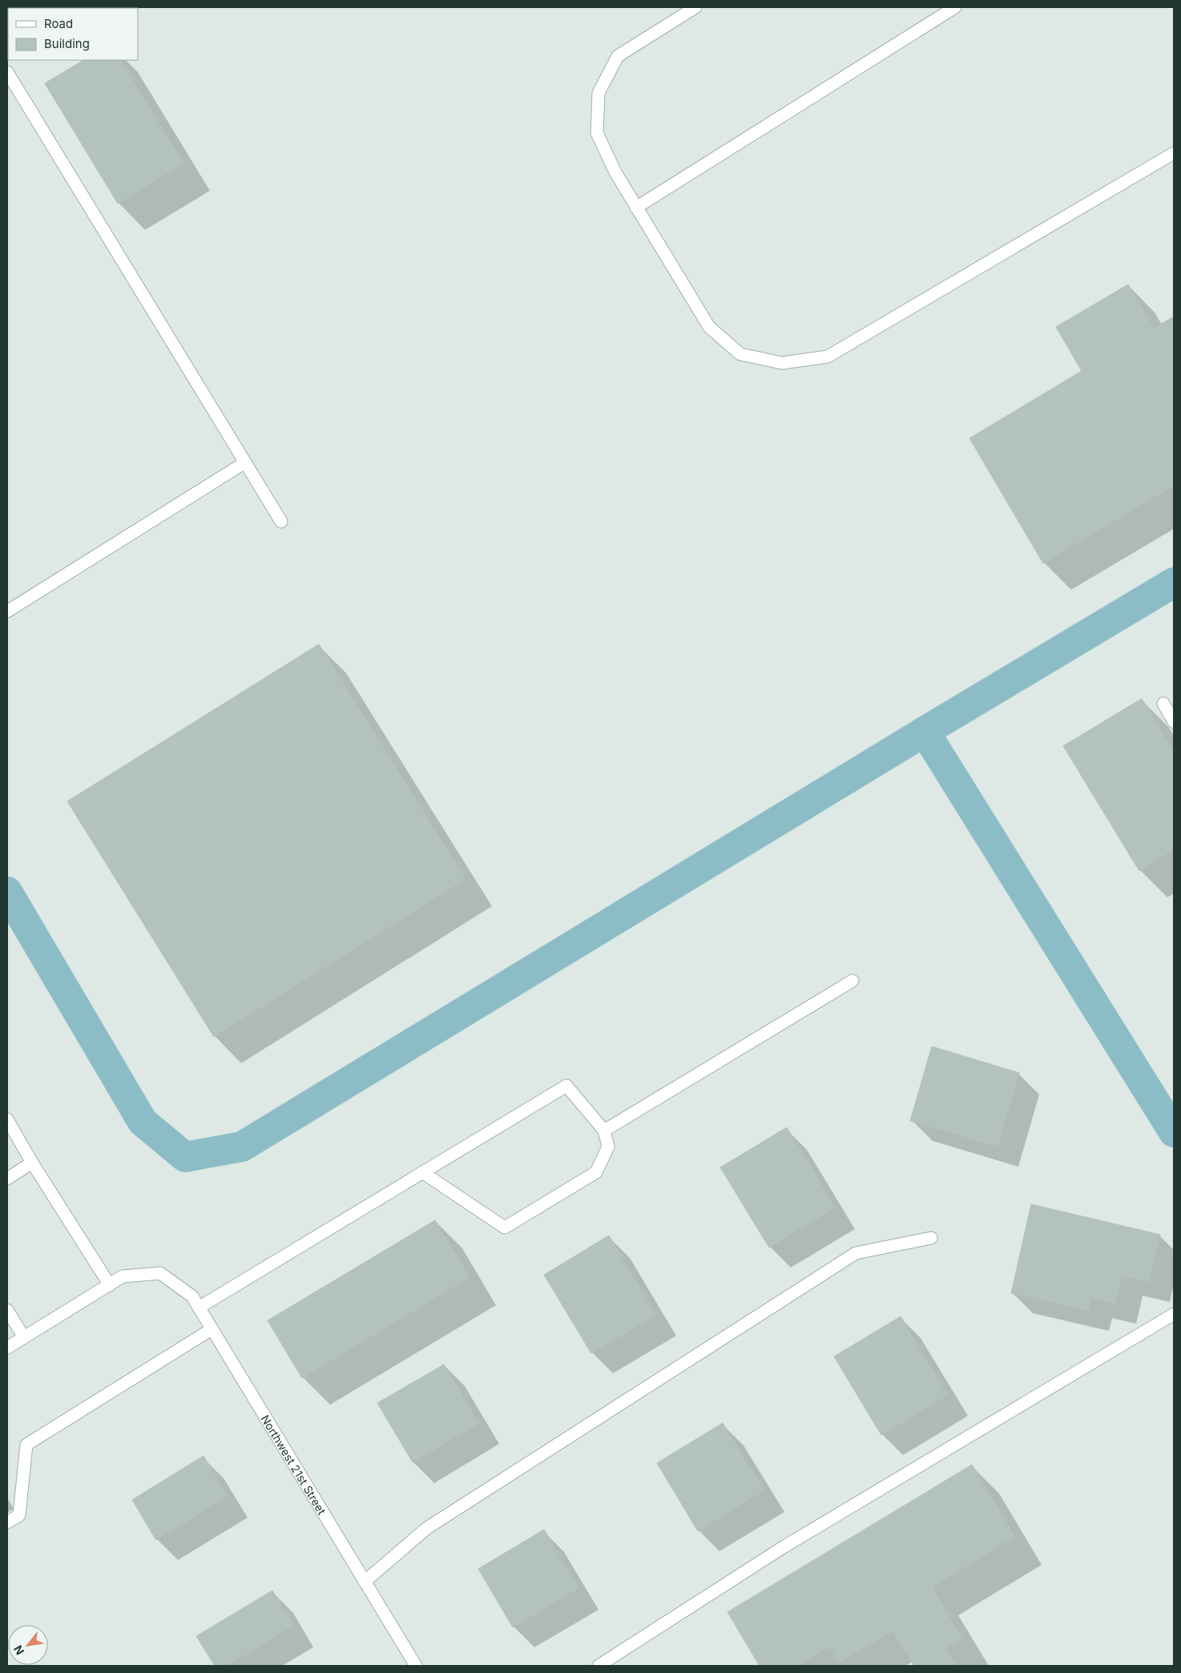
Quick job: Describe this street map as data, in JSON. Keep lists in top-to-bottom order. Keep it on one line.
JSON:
{"streets":{"street":["Northwest 21st Street"]},"legend":["Road","Building"],"north":"bottom left"}
